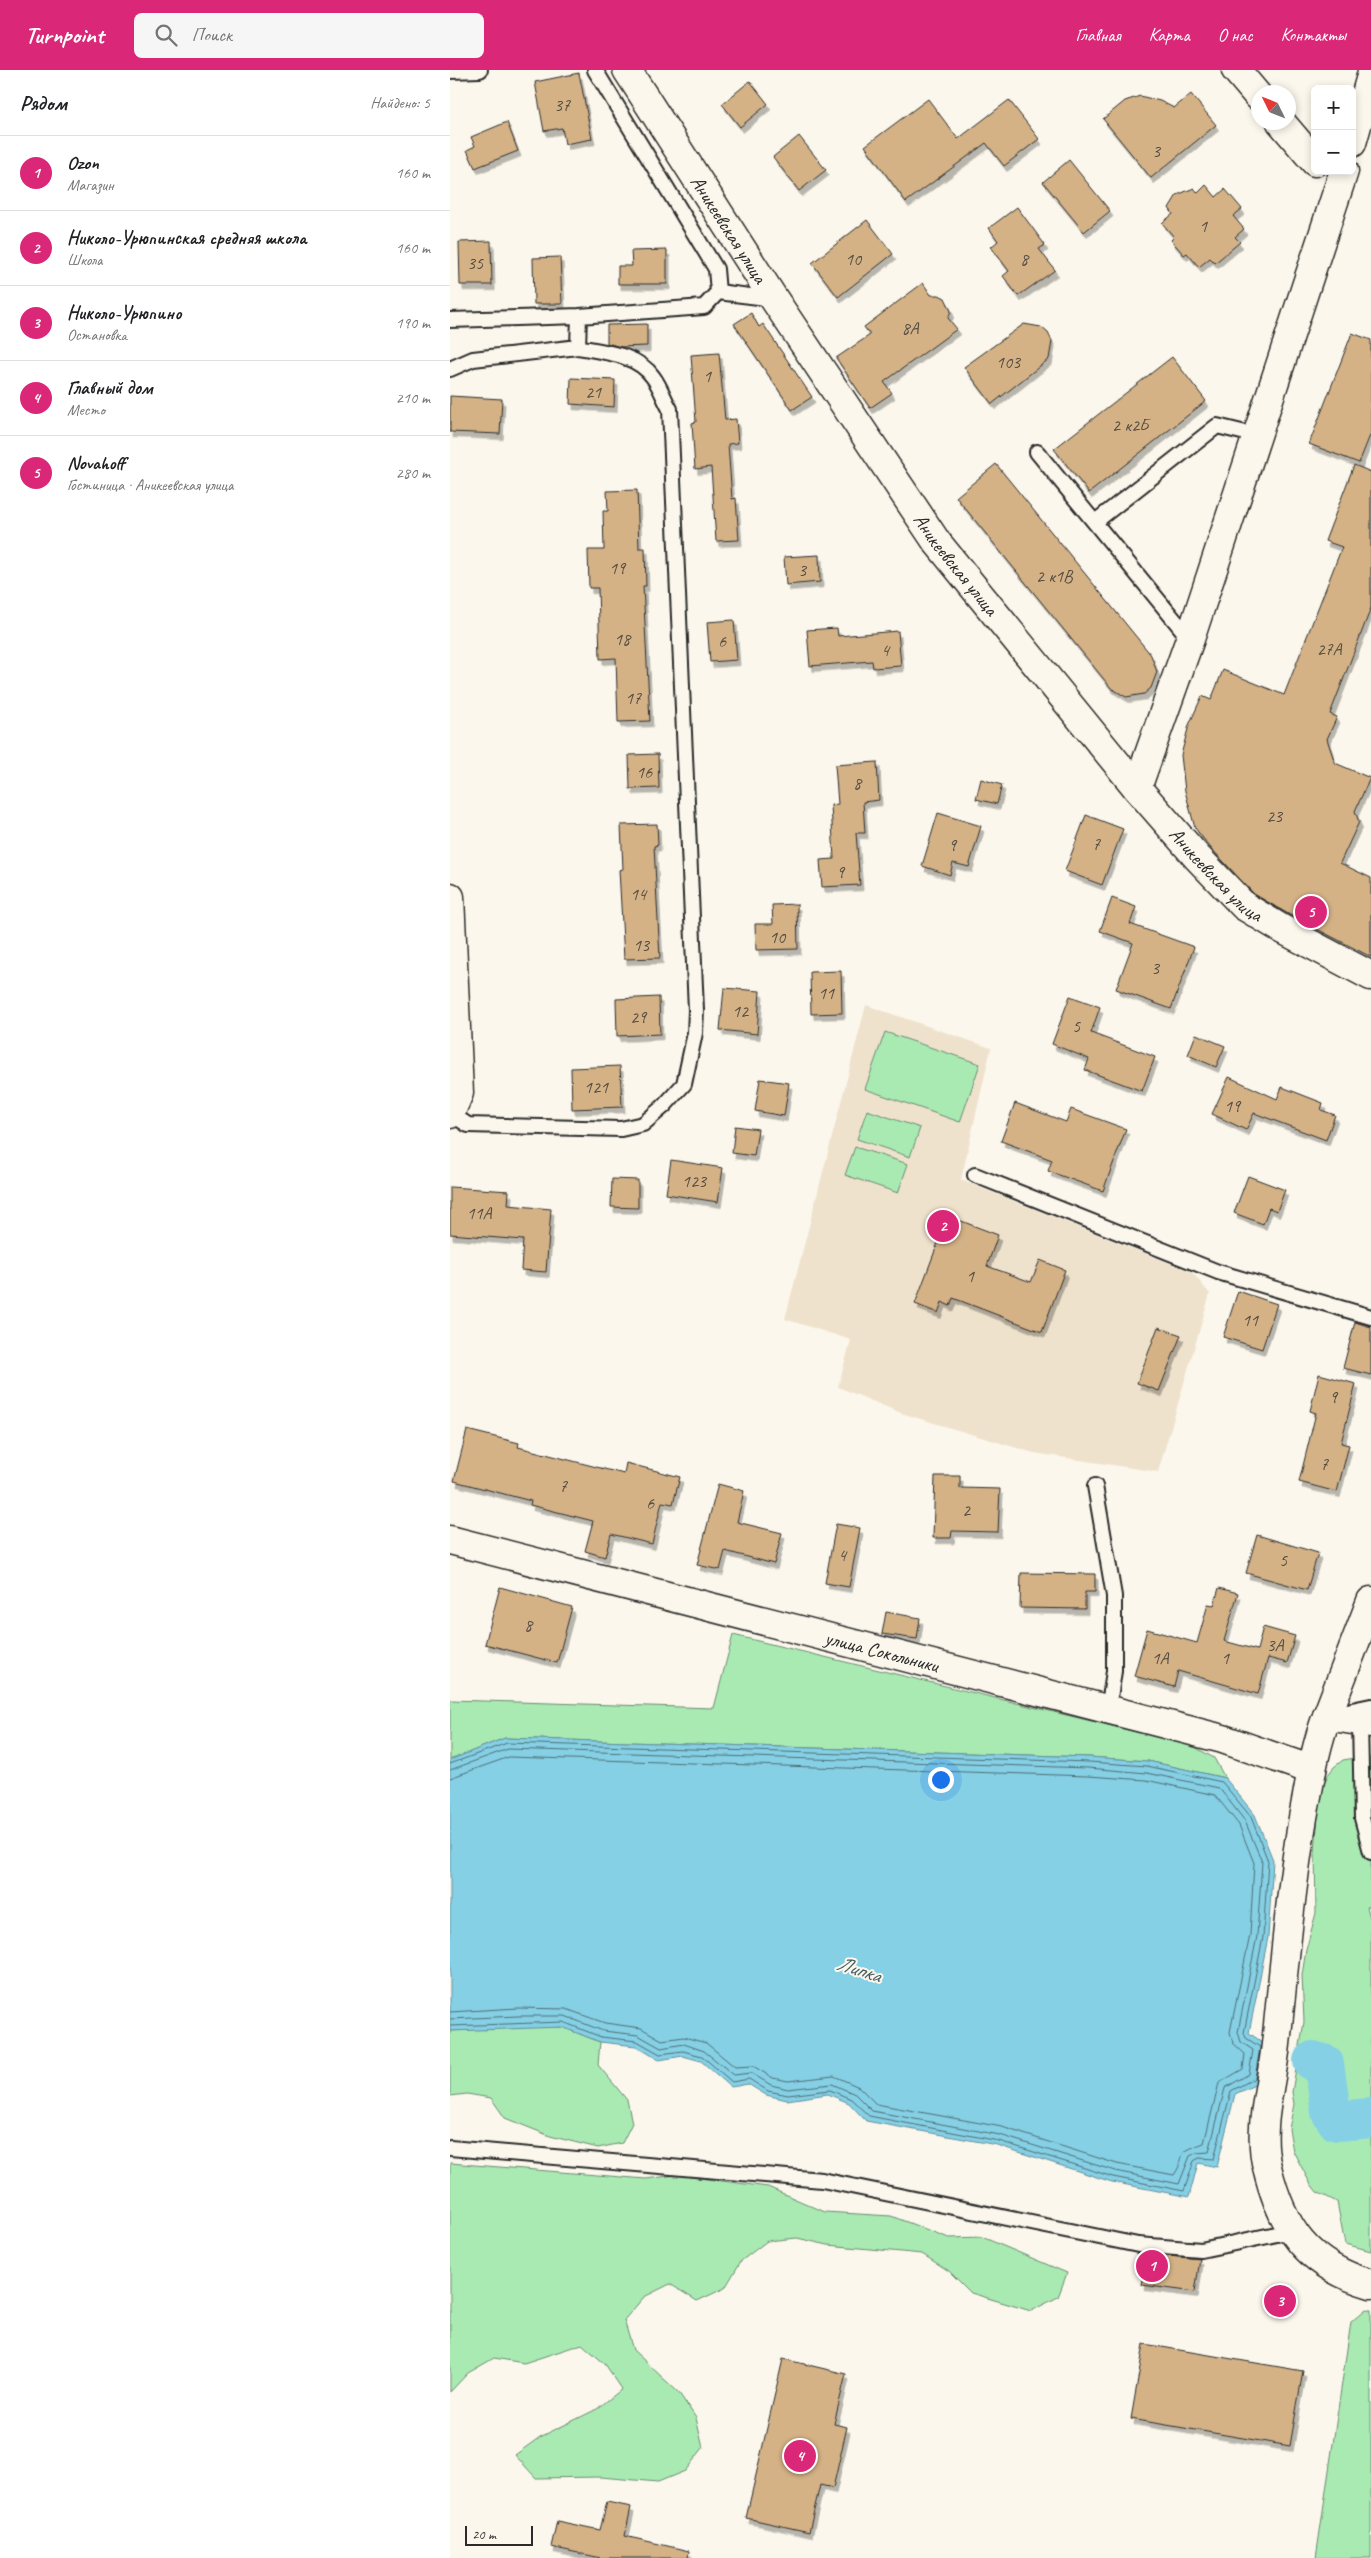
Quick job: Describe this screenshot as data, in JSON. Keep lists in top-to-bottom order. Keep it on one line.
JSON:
{"streets":{"street":["Аникеевская улица","улица Сокольники"]},"water":["Липка"],"house_numbers":["37","3","1","10","8","35","8А","103","1","21","2 к2Б","19","3","2 к1В","18","6","27А","4","17","16","8","23","7","9","9","14","10","13","3","11","12","29","5","121","19","123","11А","1","11","9","7","7","6","2","4","5","8","3А","1А","1"],"scale_bar":"20 m","north":"top left","page":{"header":"Turnpoint","search":"Поиск","nav":["Главная","Карта","О нас","Контакты"],"heading":["Рядом","Найдено: 5"],"map_buttons":["+","−"],"list":[{"mark":"1","name":"Ozon","note":"Магазин","value":"160 m"},{"mark":"2","name":"Николо-Урюпинская средняя школа","note":"Школа","value":"160 m"},{"mark":"3","name":"Николо-Урюпино","note":"Остановка","value":"190 m"},{"mark":"4","name":"Главный дом","note":"Место","value":"210 m"},{"mark":"5","name":"Novahoff","note":"Гостиница · Аникеевская улица","value":"280 m"}],"pins":["5","2","1","3","4"],"scale":"20 m"}}
